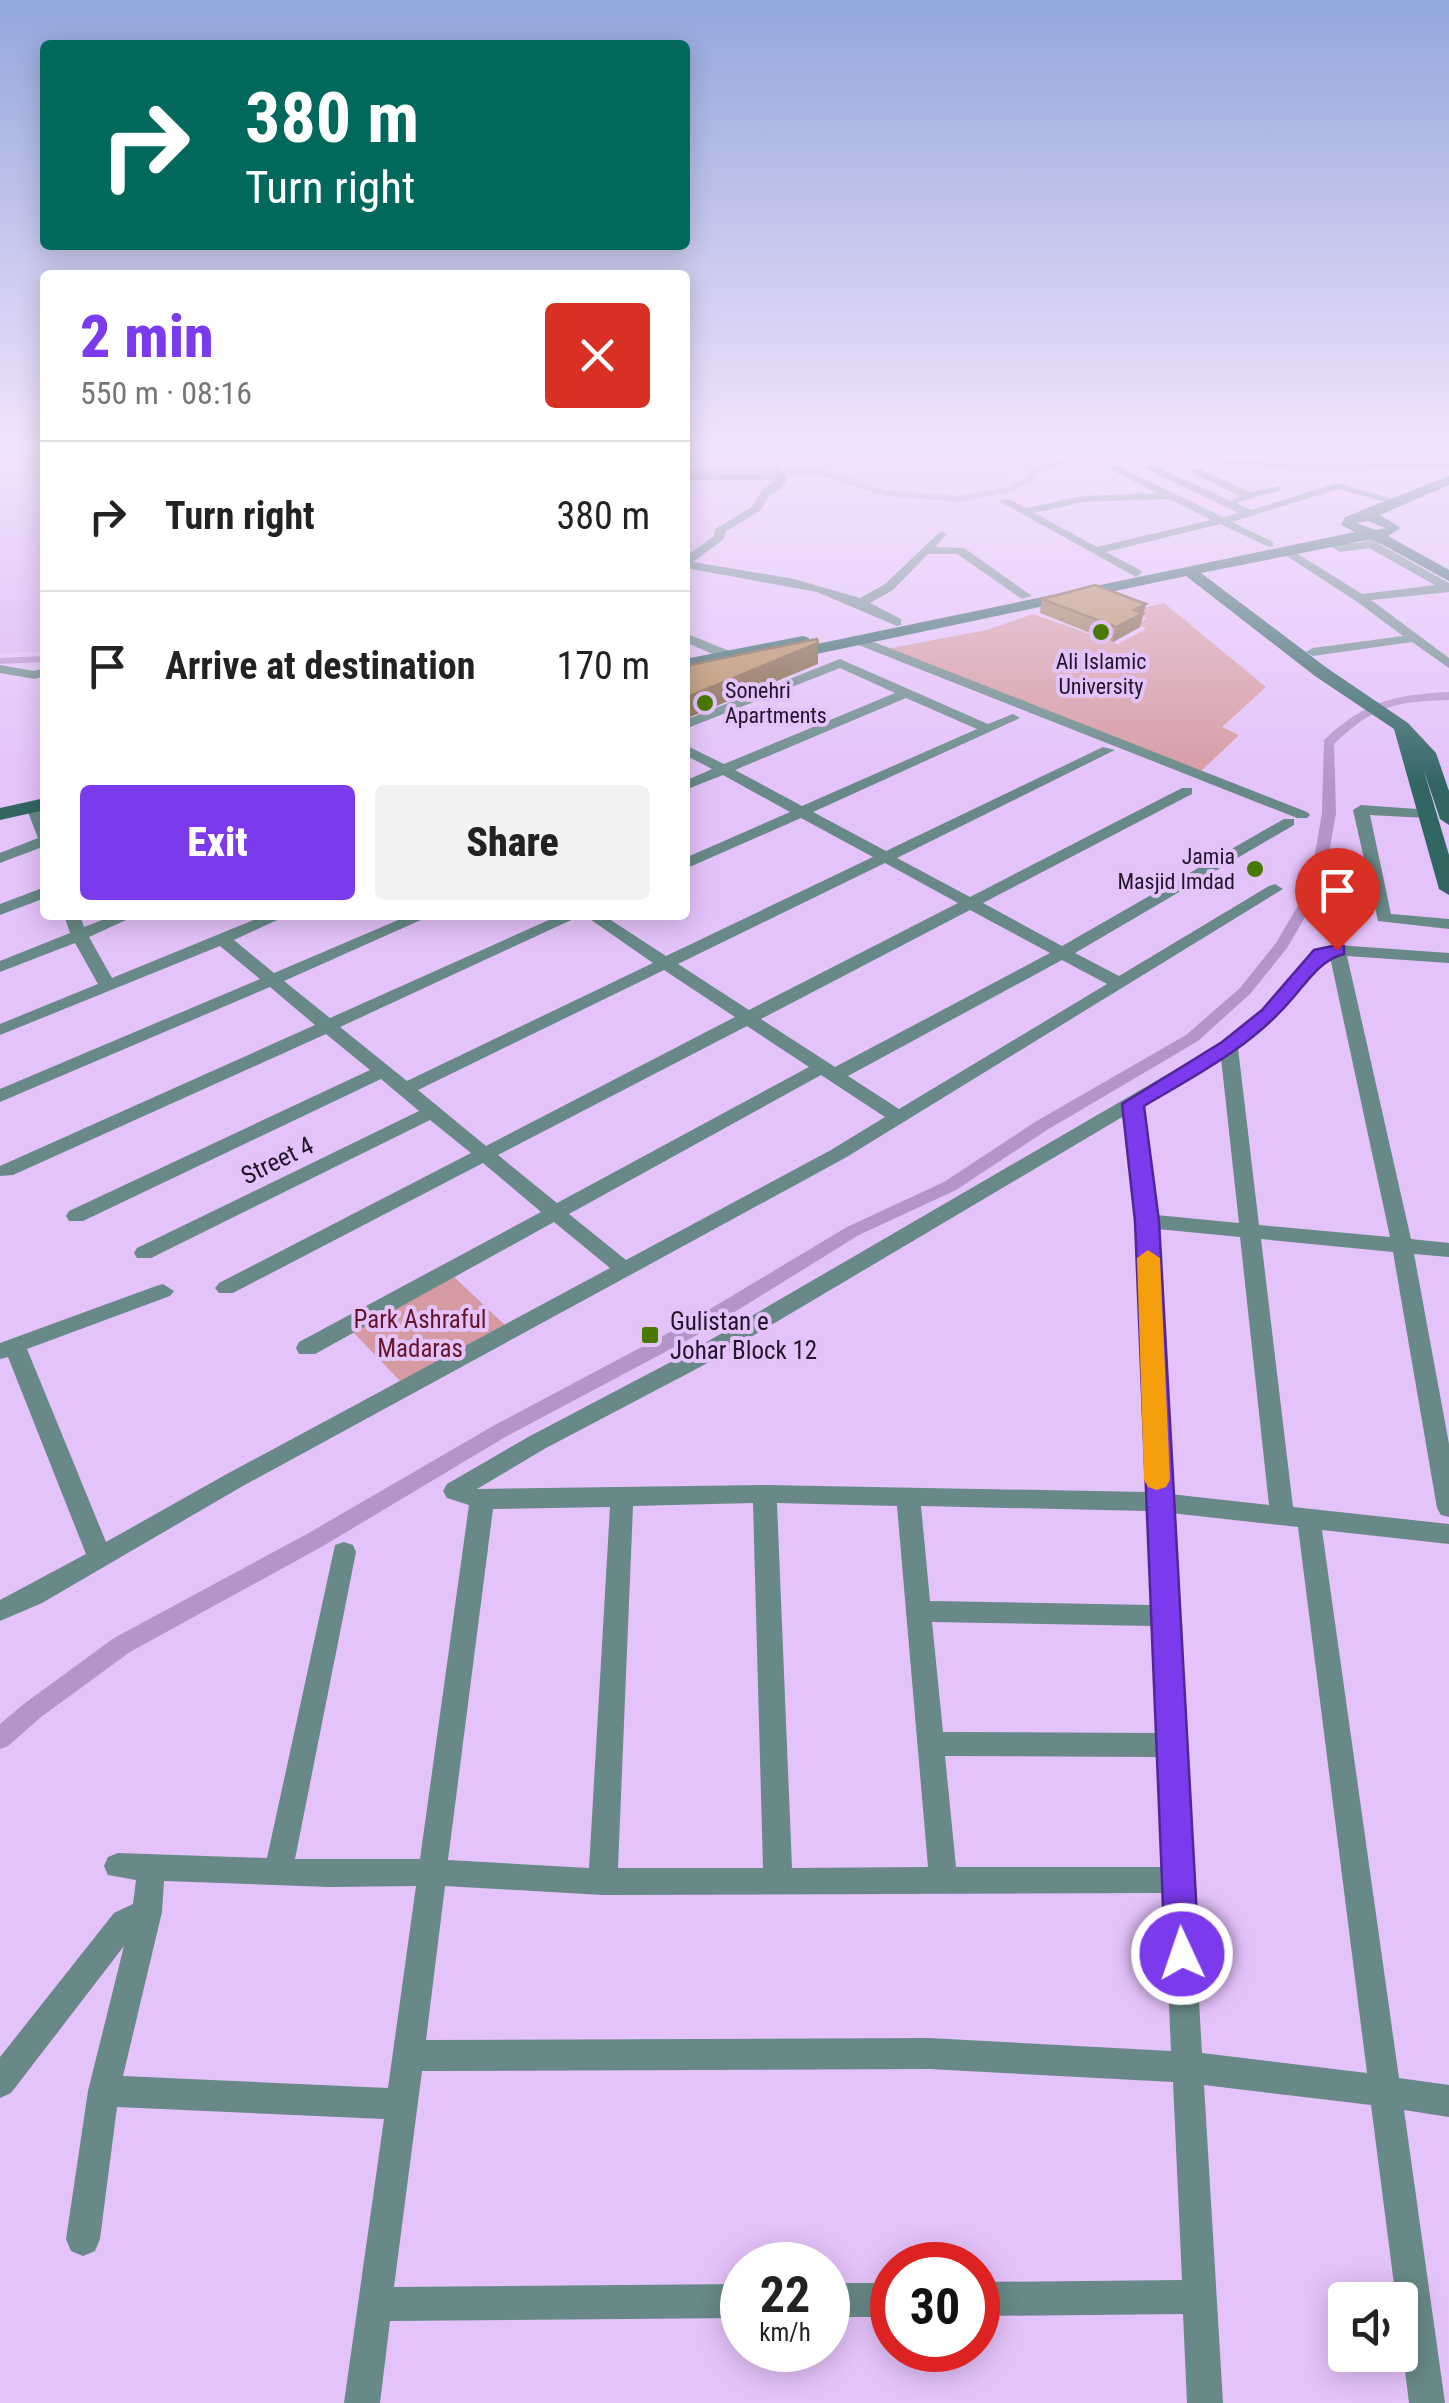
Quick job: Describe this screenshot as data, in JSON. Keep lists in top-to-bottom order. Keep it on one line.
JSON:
{"streets":{"street":["Street 4"]},"parks":["Park Ashraful Madaras"],"places":{"other":["Ali Islamic University","Sonehri Apartments","Jamia Masjid Imdad"],"transit":["Gulistan e Johar Block 12"]},"page":{"turn":["380 m","Turn right"],"heading":["2 min","550 m · 08:16"],"list":[{"name":"Turn right","value":"380 m"},{"name":"Arrive at destination","value":"170 m"}],"buttons":["Exit","Share"],"speed":"22 km/h","limit":"30"}}
